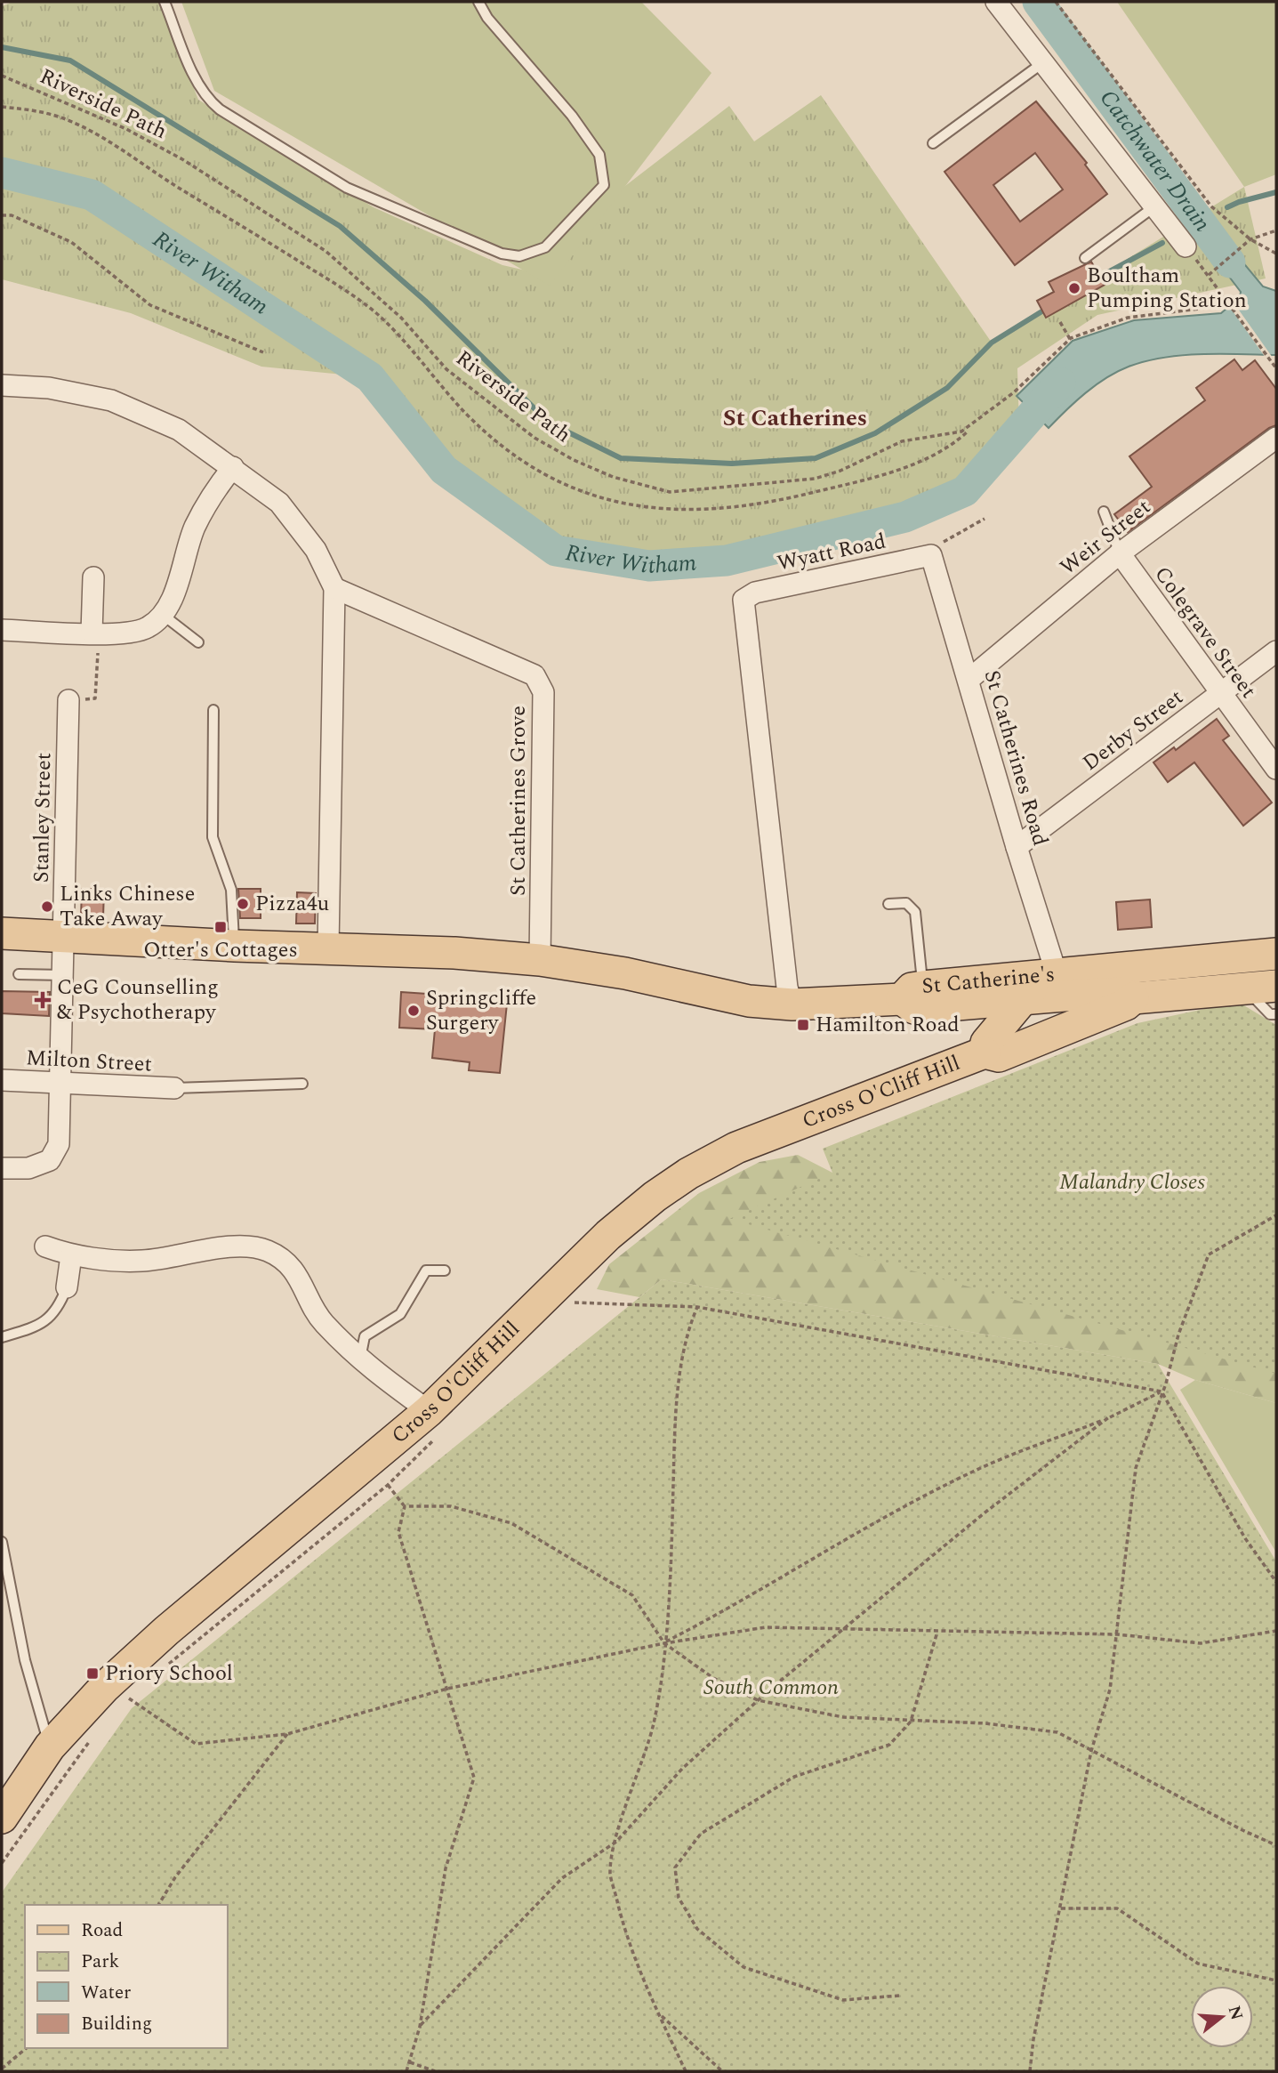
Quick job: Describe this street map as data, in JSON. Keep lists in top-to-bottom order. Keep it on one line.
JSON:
{"streets":{"main road":["St Catherine's","Cross O'Cliff Hill"],"street":["Weir Street","Wyatt Road","Colegrave Street","Derby Street","St Catherines Road","St Catherines Grove","Stanley Street","Milton Street"],"path":["Riverside Path"]},"crossings":[["Weir Street","Colegrave Street"],["Weir Street","St Catherines Road"],["Wyatt Road","St Catherines Road"],["Colegrave Street","Derby Street"],["Derby Street","St Catherines Road"],["St Catherines Road","St Catherine's"],["Stanley Street","Milton Street"],["St Catherine's","Cross O'Cliff Hill"]],"districts":["St Catherines"],"water":["Catchwater Drain","River Witham"],"parks":["Malandry Closes","South Common"],"places":{"other":["Boultham Pumping Station","Pizza4u","Links Chinese Take Away","Springcliffe Surgery"],"transit":["Otter's Cottages","Hamilton Road","Priory School"],"health":["CeG Counselling & Psychotherapy"]},"legend":["Road","Park","Water","Building"],"north":"right"}
